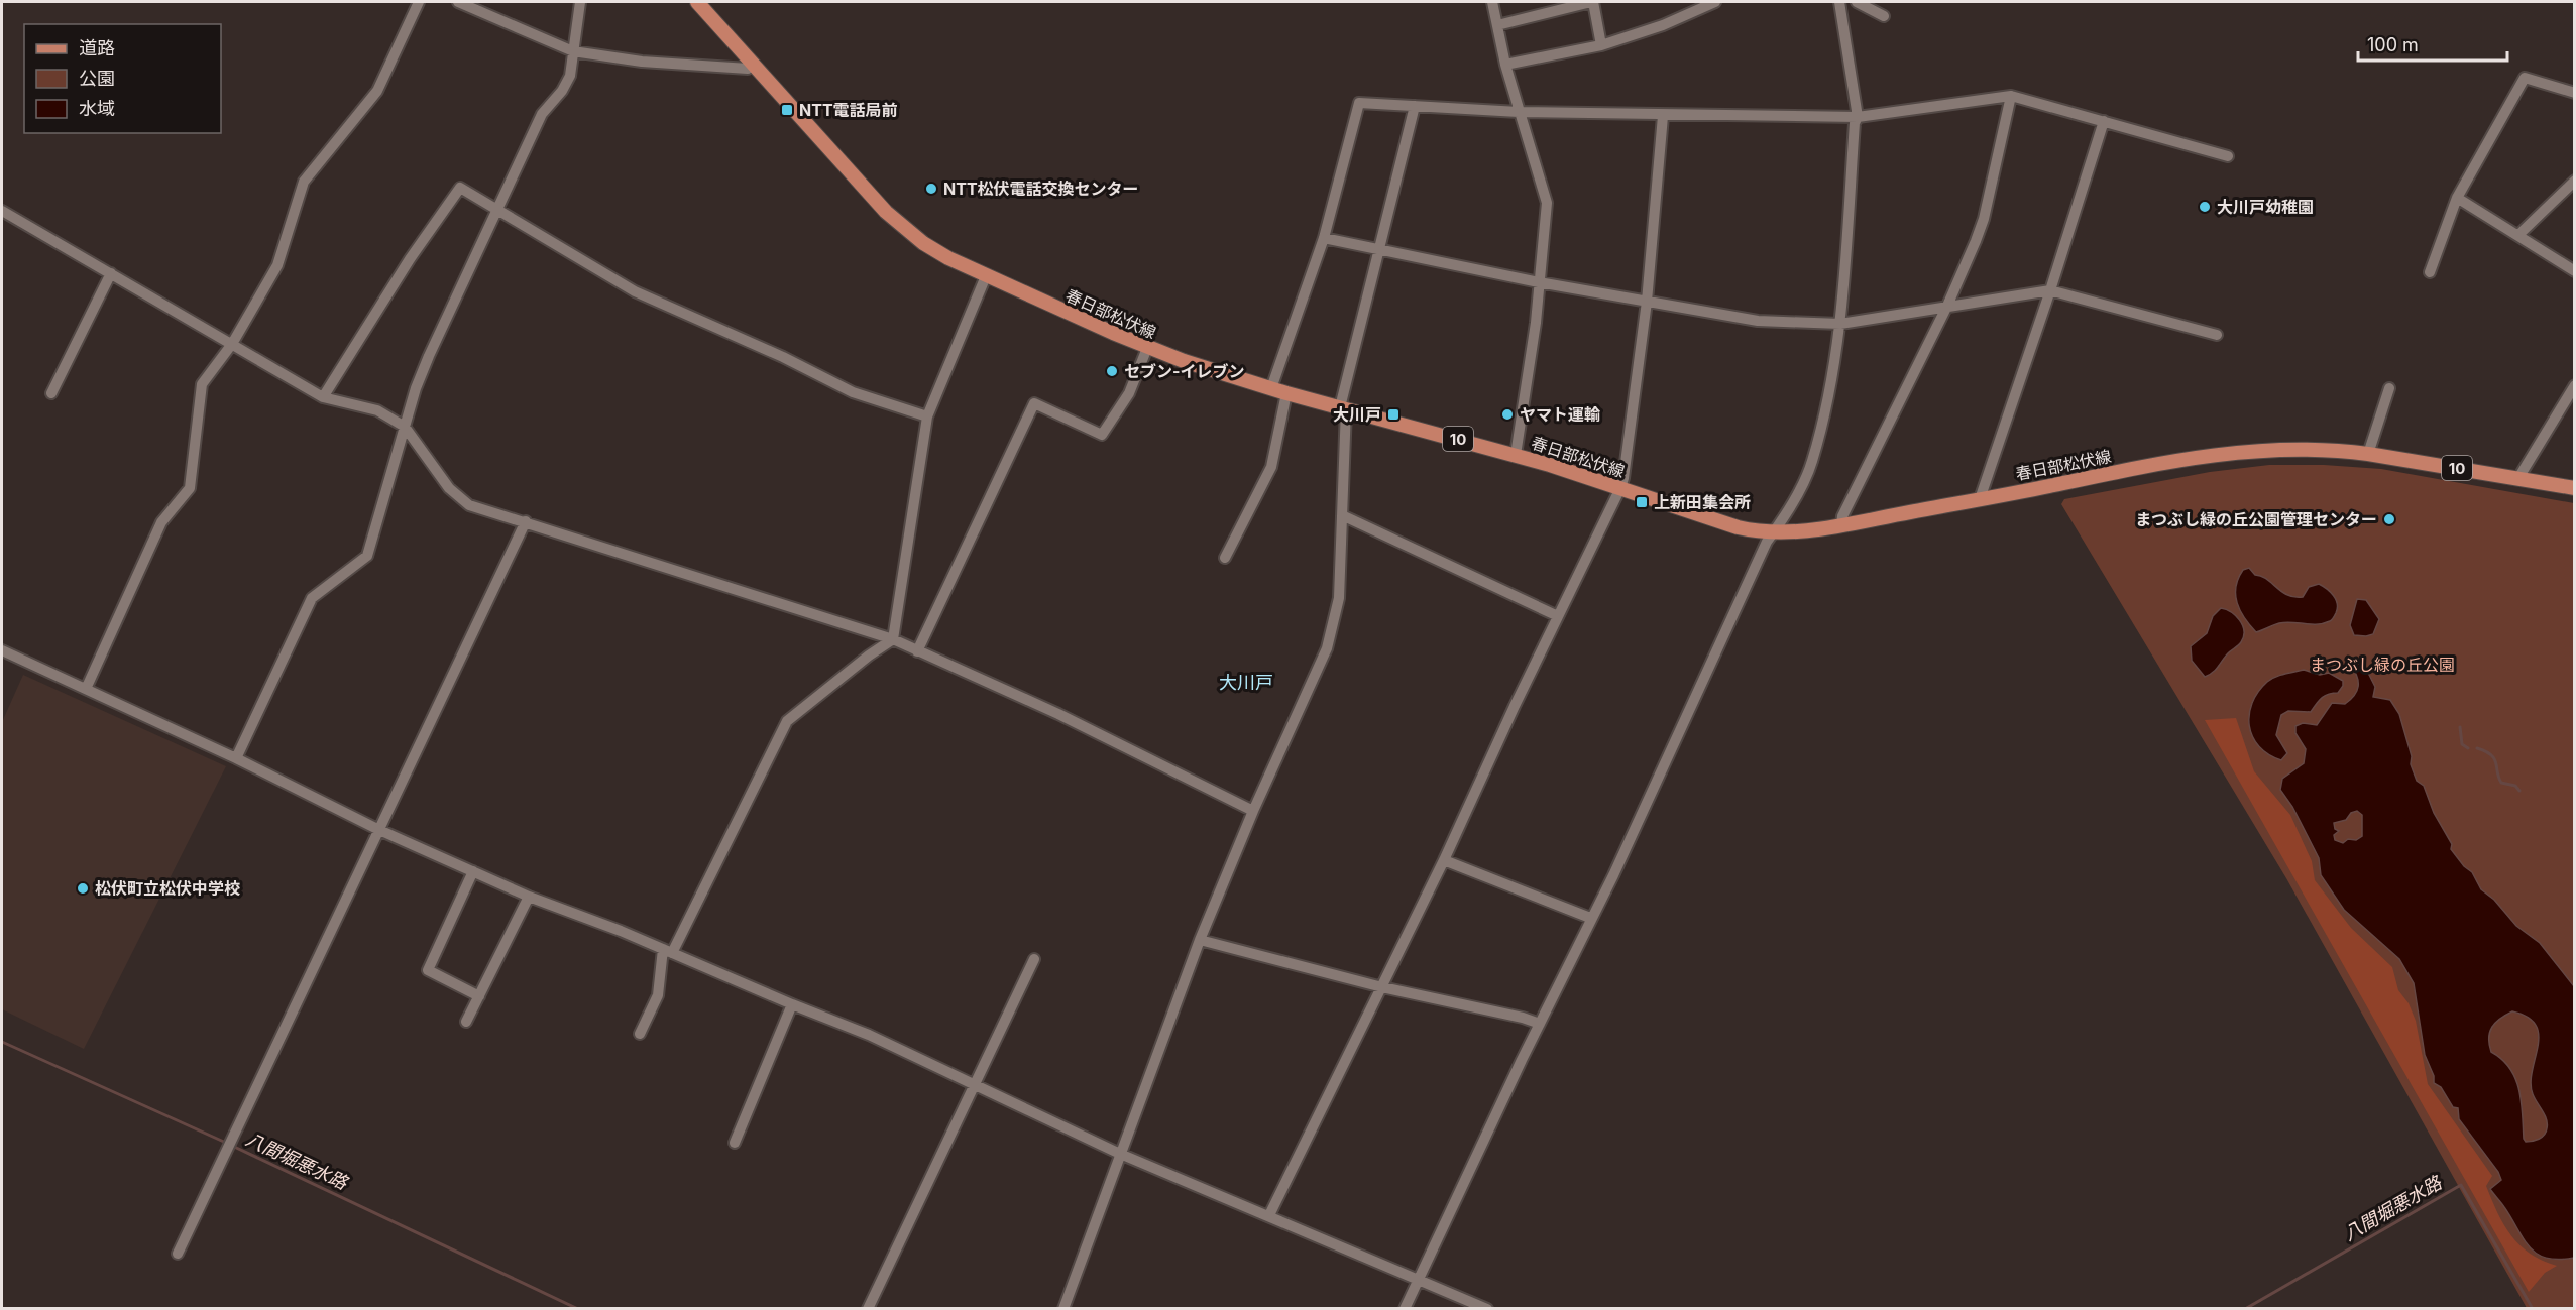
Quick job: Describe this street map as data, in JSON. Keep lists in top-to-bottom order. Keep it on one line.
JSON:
{"streets":{"main road":["春日部松伏線","10"]},"districts":["大川戸"],"water":["八間堀悪水路"],"parks":["まつぶし緑の丘公園"],"places":{"transit":["NTT電話局前","大川戸","上新田集会所"],"other":["NTT松伏電話交換センター","大川戸幼稚園","セブン-イレブン","ヤマト運輸","まつぶし緑の丘公園管理センター","松伏町立松伏中学校"]},"legend":["道路","公園","水域"],"scale_bar":"100 m"}
